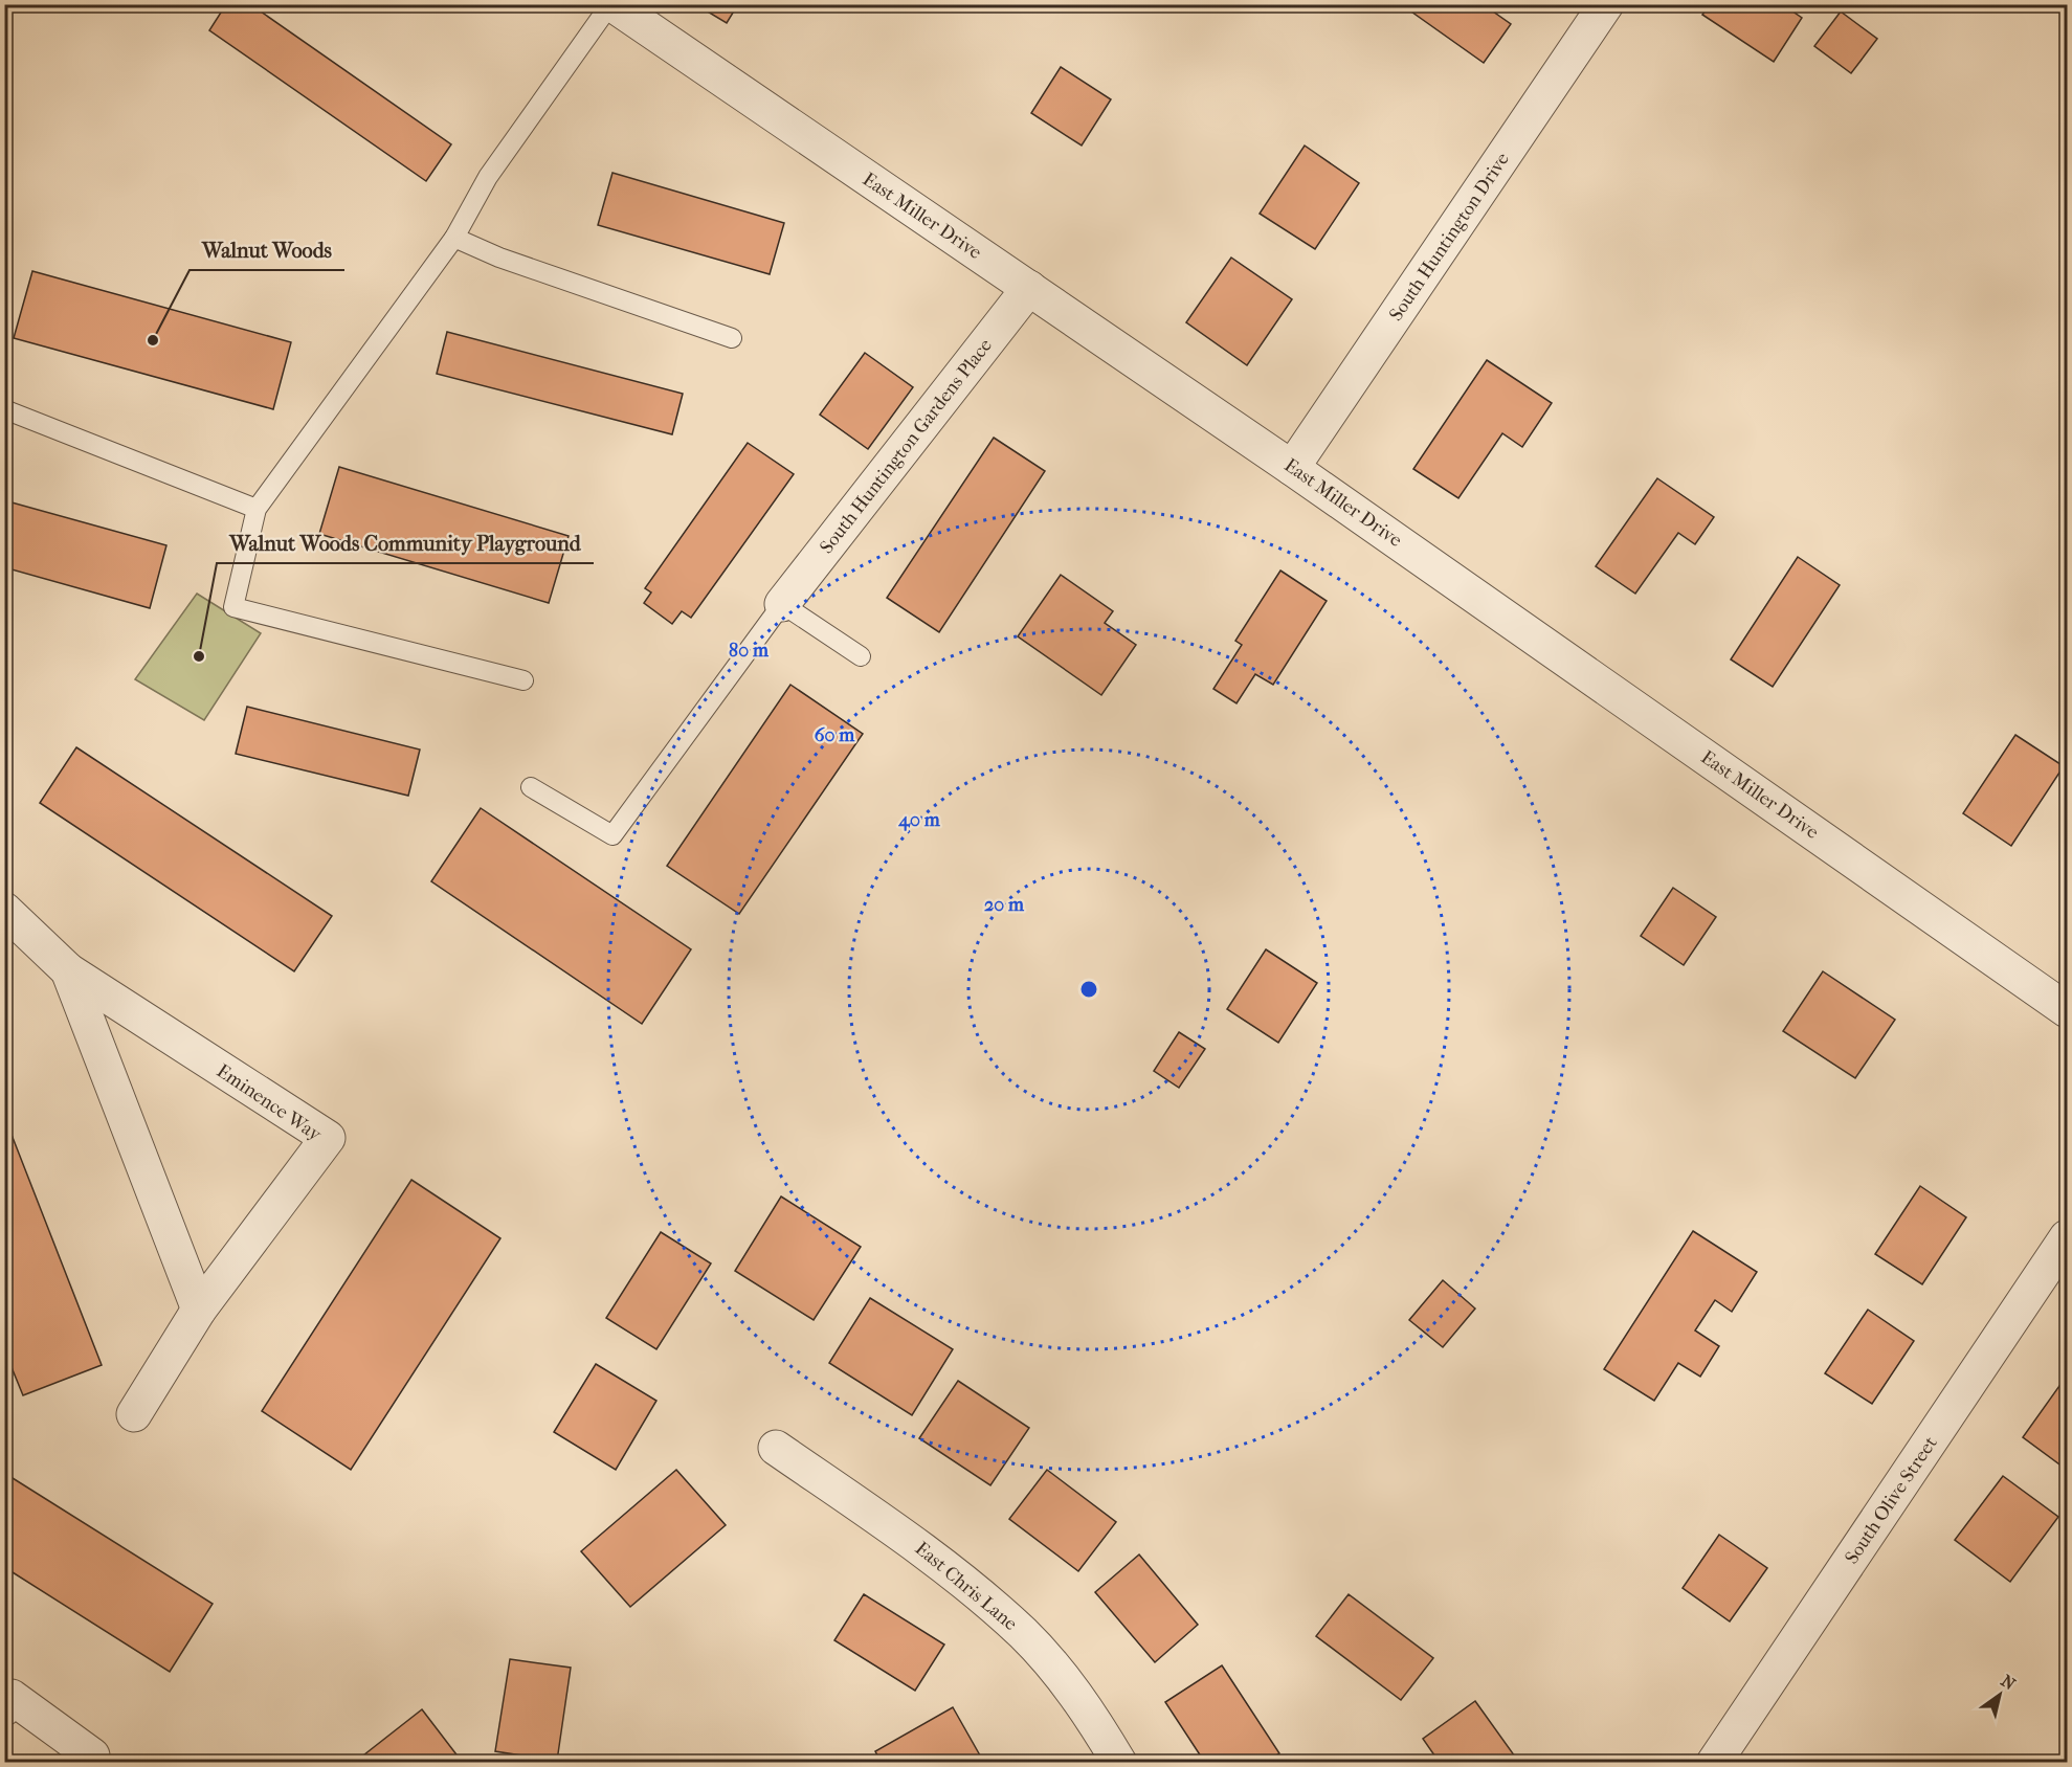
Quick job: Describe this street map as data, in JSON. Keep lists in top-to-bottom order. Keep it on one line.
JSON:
{"streets":{"street":["East Miller Drive","South Huntington Drive","South Huntington Gardens Place","Eminence Way","South Olive Street","East Chris Lane"]},"crossings":[["East Miller Drive","South Huntington Drive"],["East Miller Drive","South Huntington Gardens Place"]],"places":["Walnut Woods","Walnut Woods Community Playground"],"north":"top right","rings":["80 m","60 m","40 m","20 m"]}
